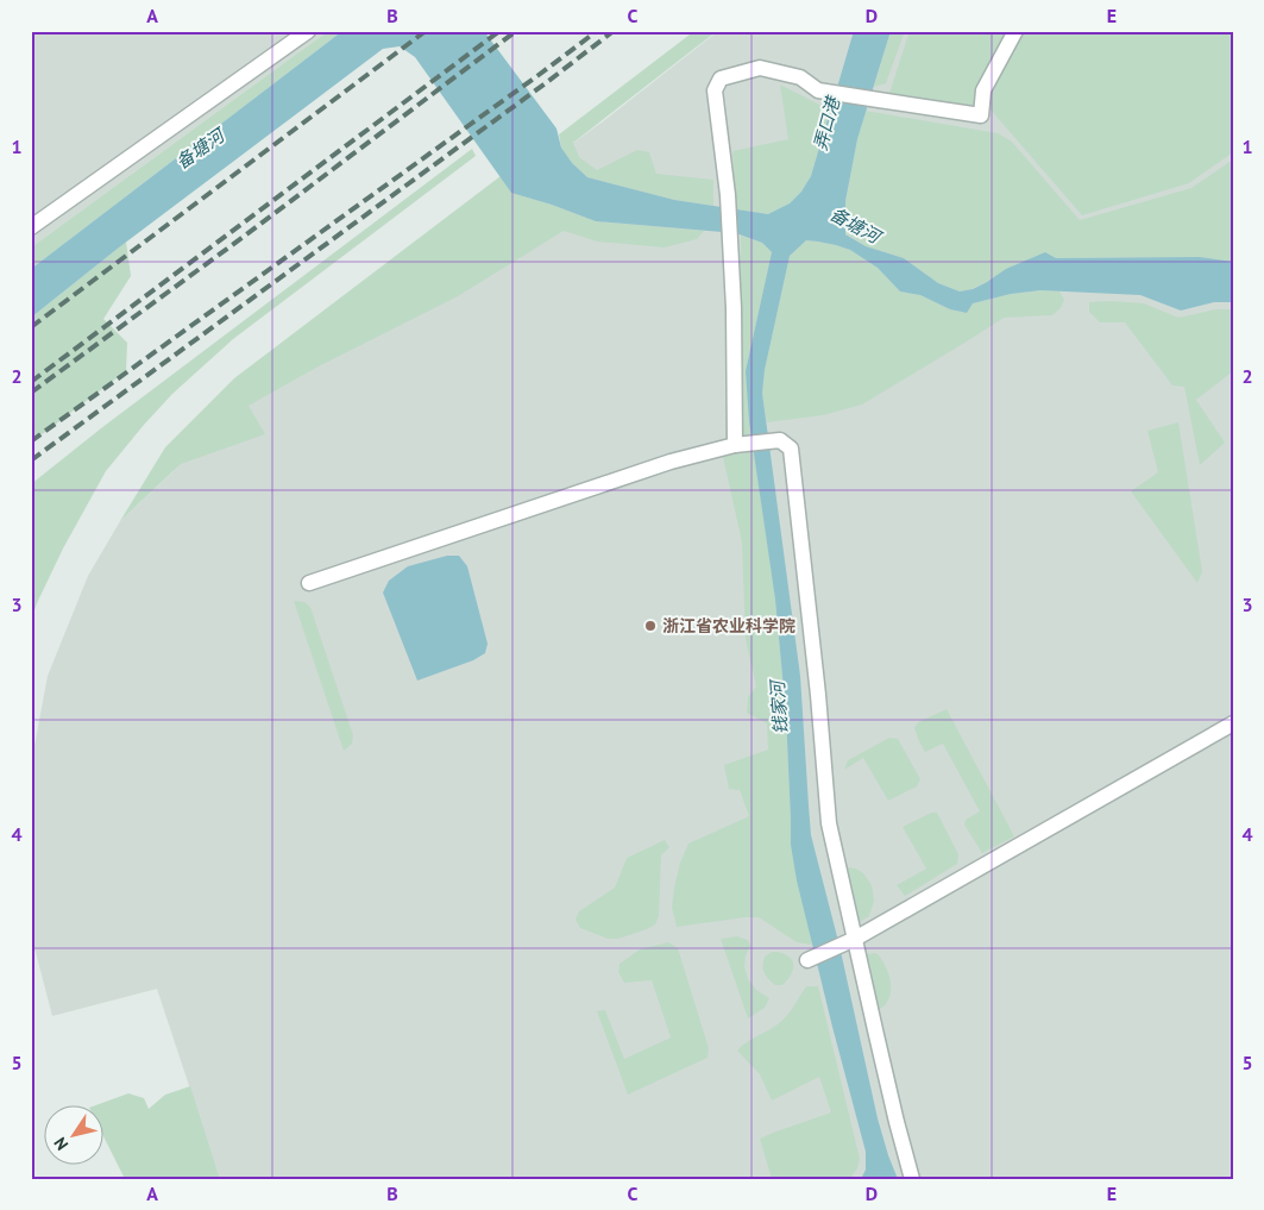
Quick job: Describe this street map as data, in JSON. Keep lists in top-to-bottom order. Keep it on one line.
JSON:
{"water":["弄口港","备塘河","钱家河"],"places":["浙江省农业科学院"],"north":"bottom left","grid":{"columns":["A","B","C","D","E"],"rows":["1","2","3","4","5"]}}
